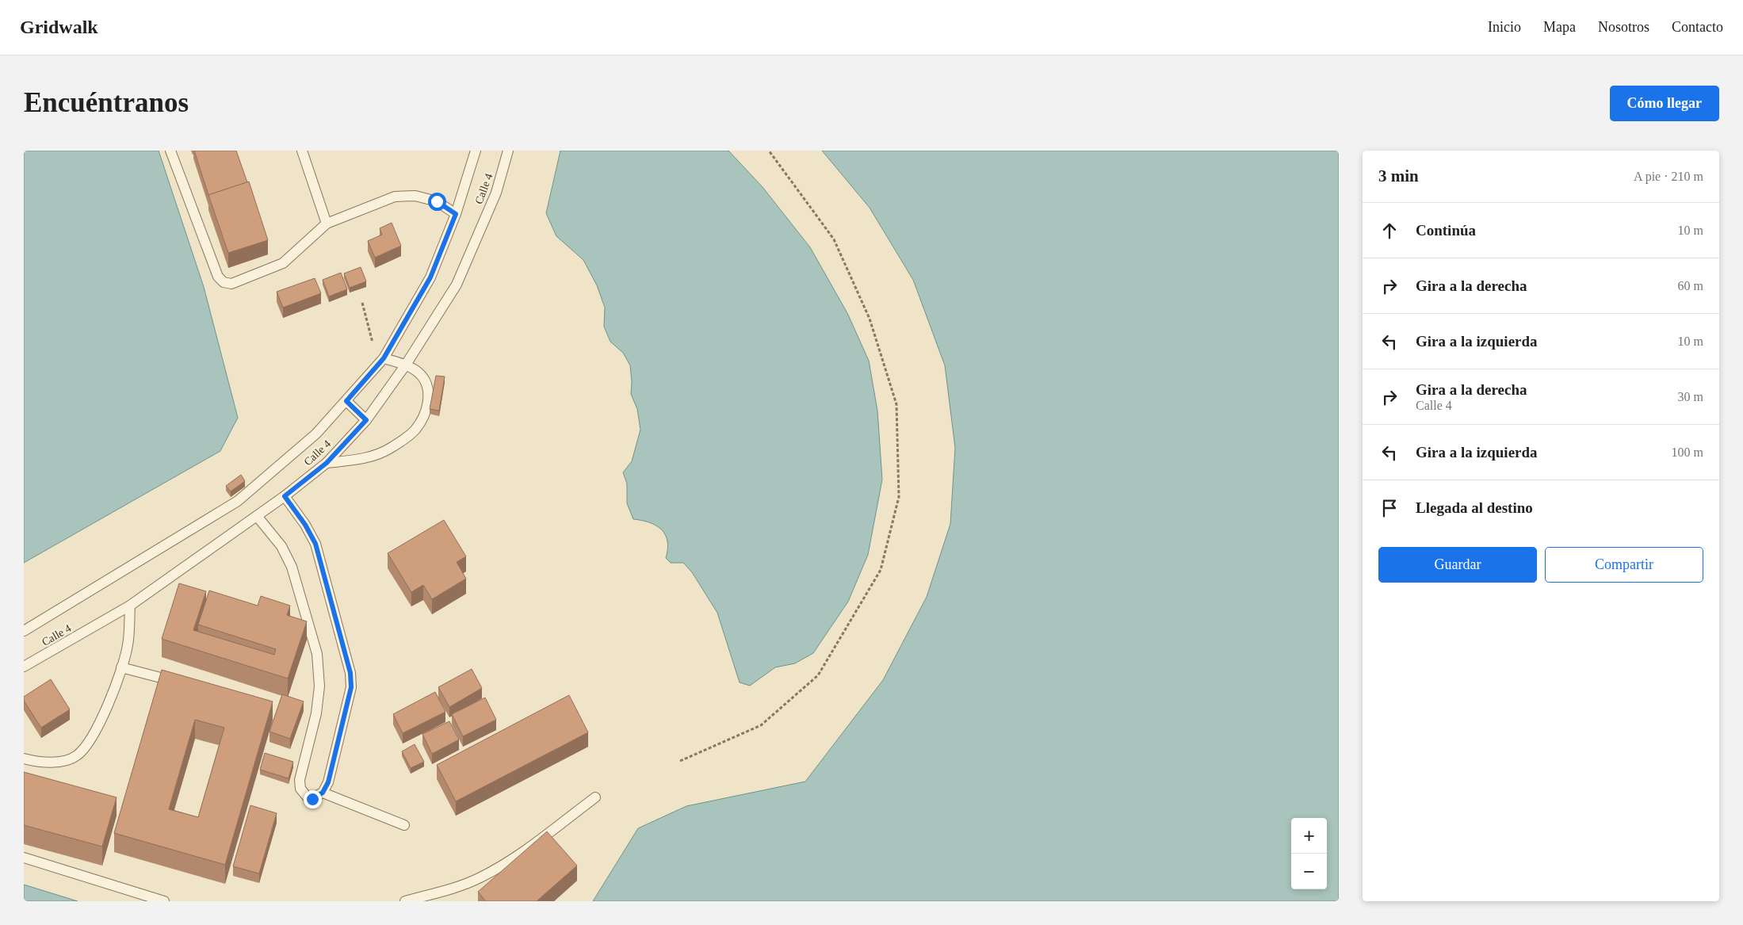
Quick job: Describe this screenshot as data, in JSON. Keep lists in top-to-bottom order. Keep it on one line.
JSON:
{"streets":{"lane":["Calle 4"]},"page":{"header":"Gridwalk","nav":["Inicio","Mapa","Nosotros","Contacto"],"buttons":["Cómo llegar",["Guardar","Compartir"]],"title":"Encuéntranos","heading":["3 min","A pie · 210 m"],"list":[["Continúa","10 m"],["Gira a la derecha","60 m"],["Gira a la izquierda","10 m"],["Gira a la derecha","Calle 4","30 m"],["Gira a la izquierda","100 m"],"Llegada al destino"],"map_buttons":["+","−"]}}
